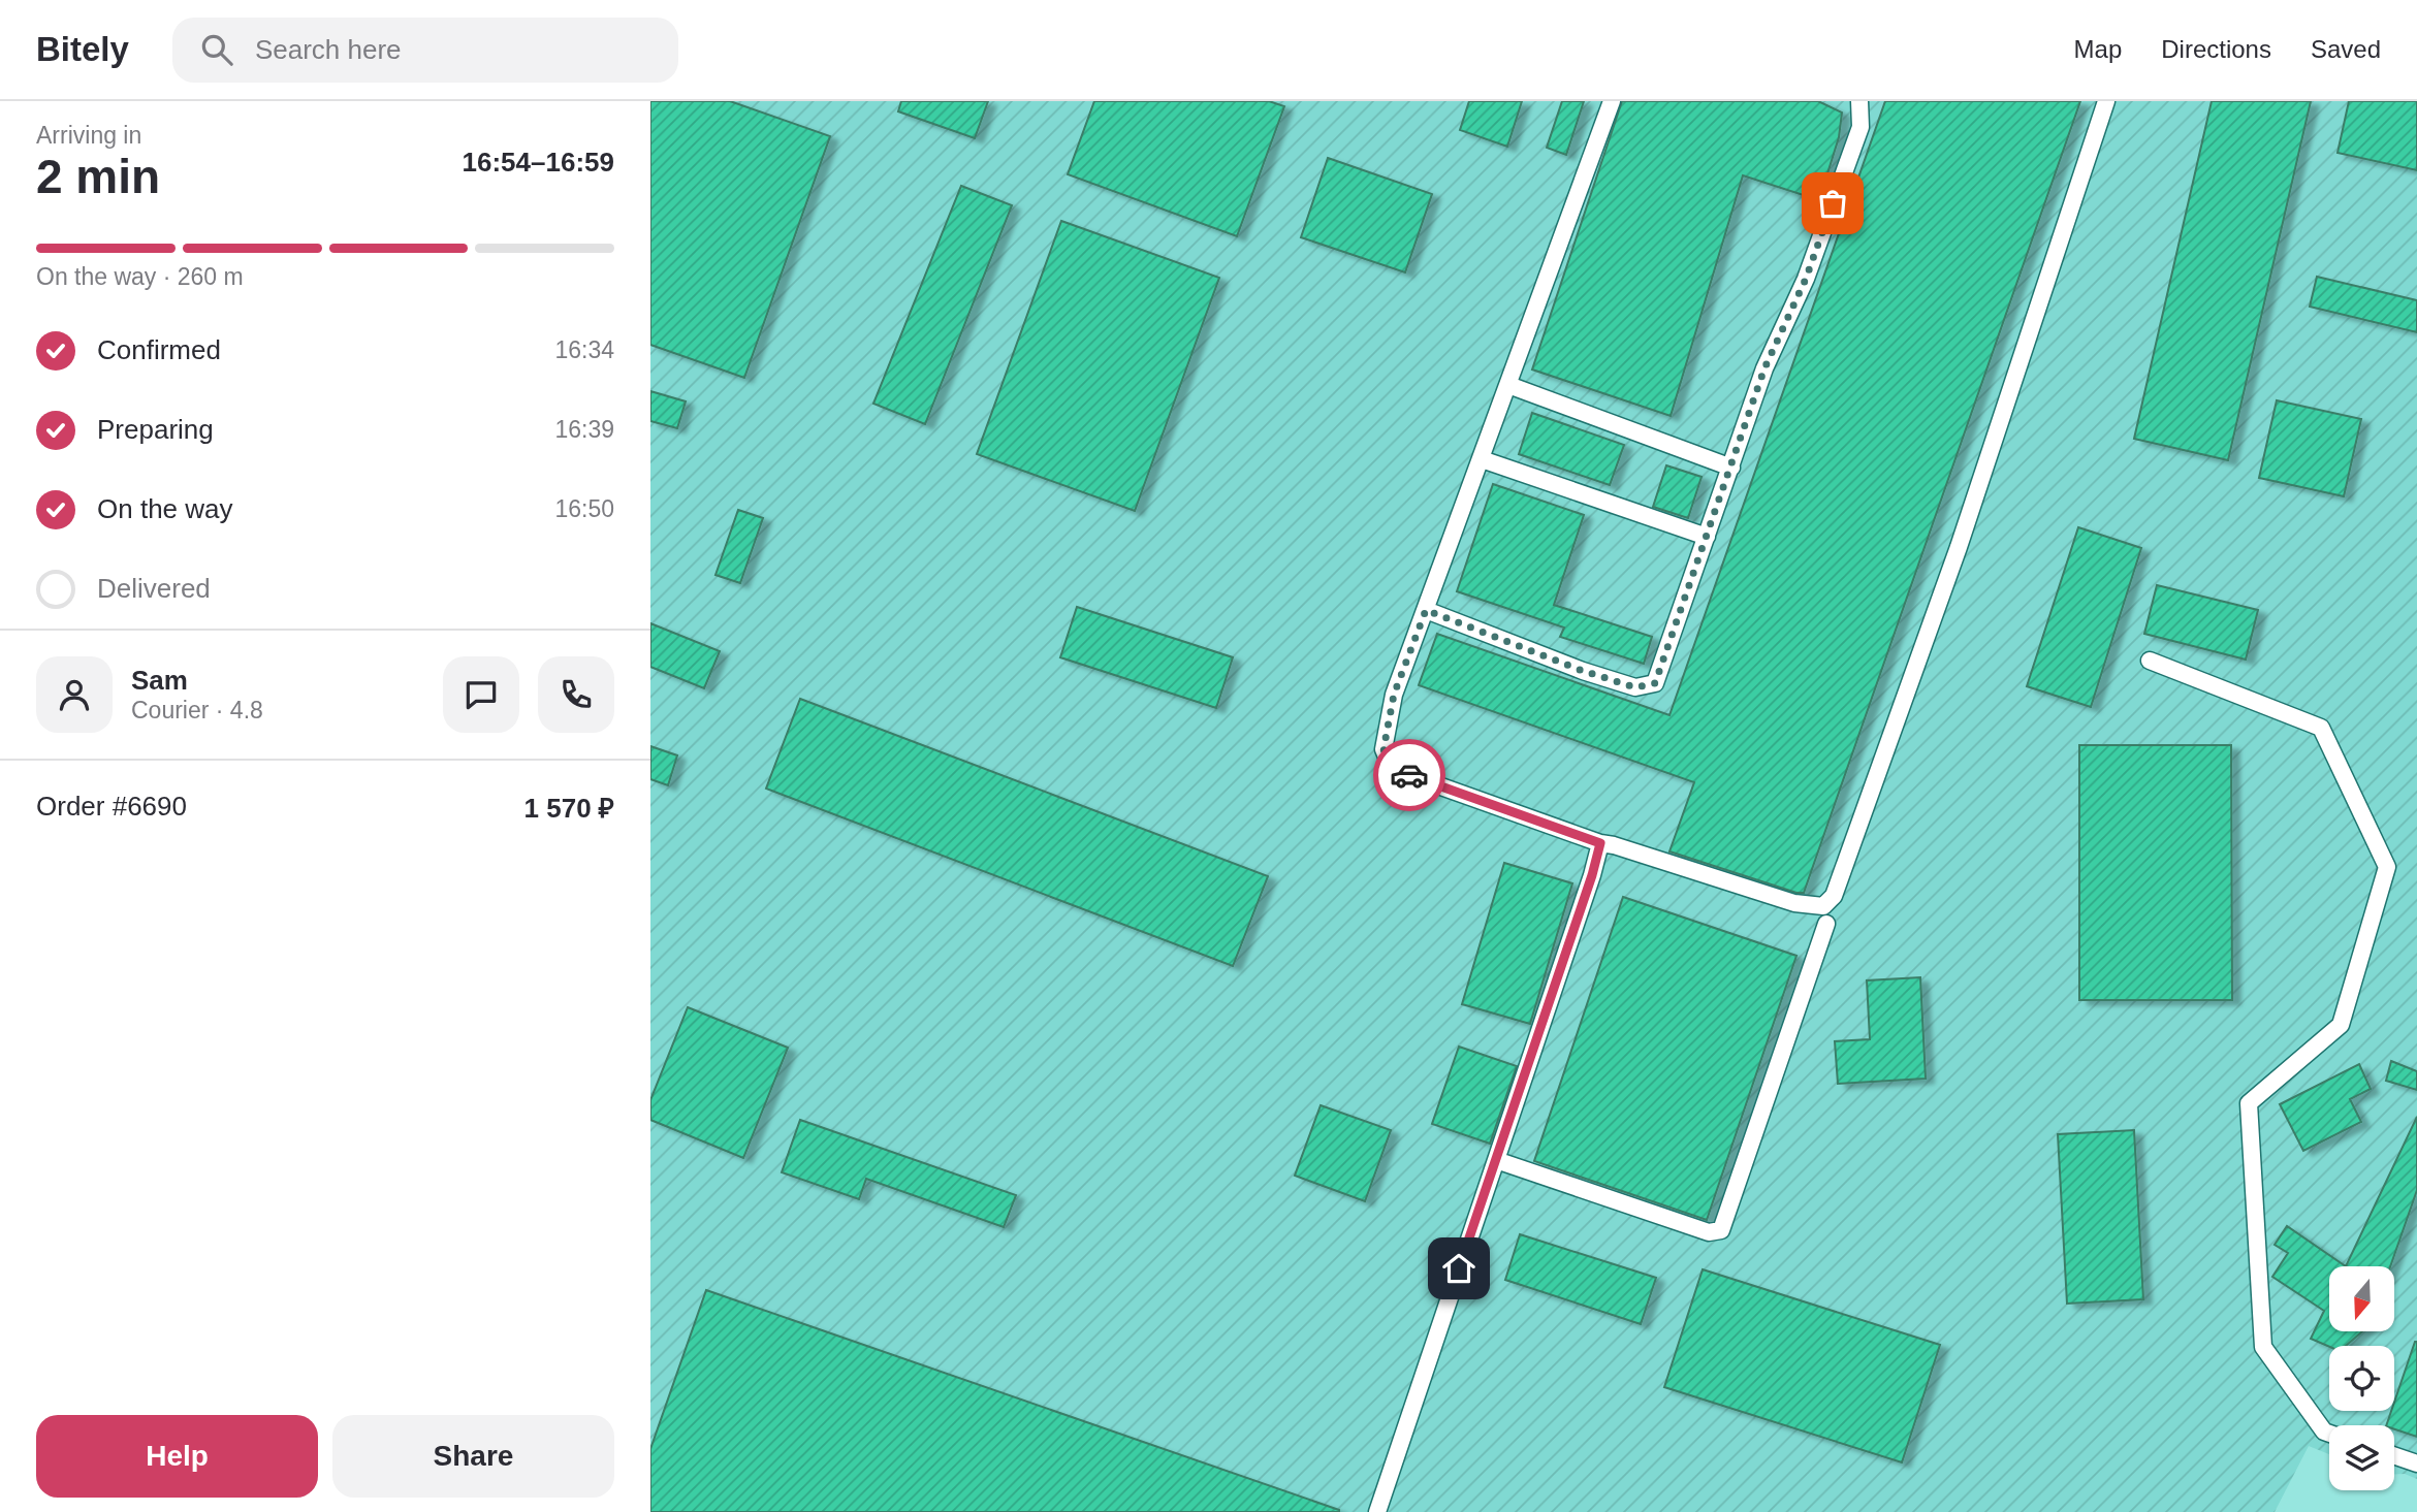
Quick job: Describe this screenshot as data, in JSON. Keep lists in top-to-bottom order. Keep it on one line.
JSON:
{"north":"bottom","page":{"header":"Bitely","search":"Search here","nav":["Map","Directions","Saved"],"heading":["2 min","Arriving in","16:54–16:59"],"panel":["Sam","Courier · 4.8","Order #6690","1 570 ₽"],"bar":"On the way · 260 m","list":[["Confirmed","16:34"],["Preparing","16:39"],["On the way","16:50"],"Delivered"],"buttons":["Help","Share"]}}
